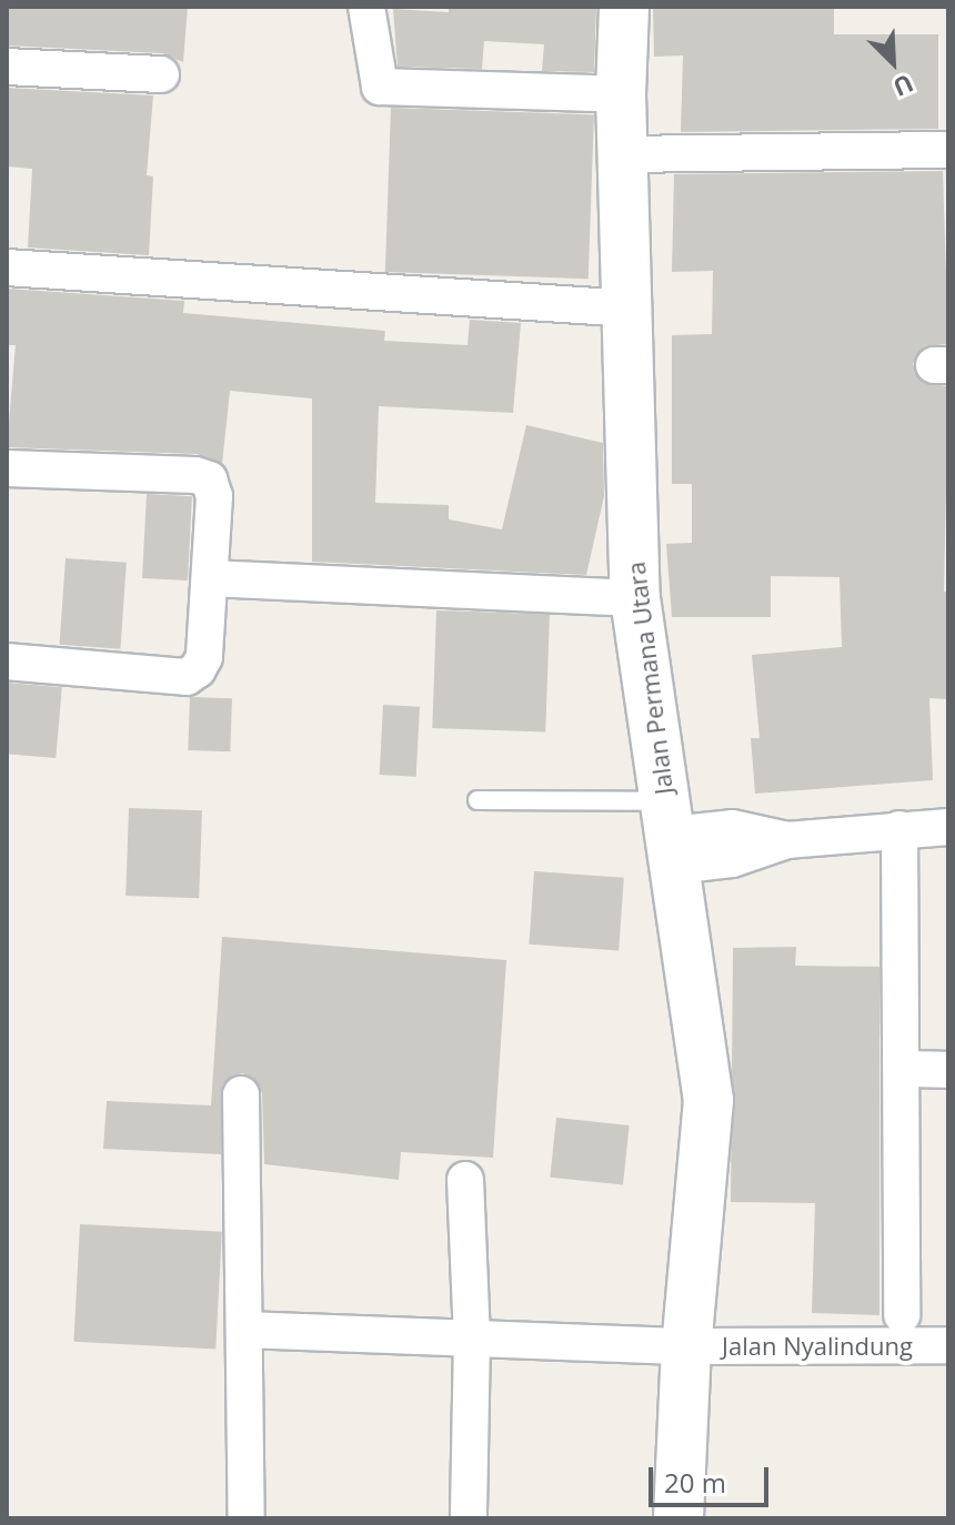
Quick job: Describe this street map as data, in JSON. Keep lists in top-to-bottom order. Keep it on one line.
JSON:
{"streets":{"street":["Jalan Permana Utara","Jalan Nyalindung"]},"crossings":[["Jalan Permana Utara","Jalan Nyalindung"]],"scale_bar":"20 m","north":"bottom right"}
